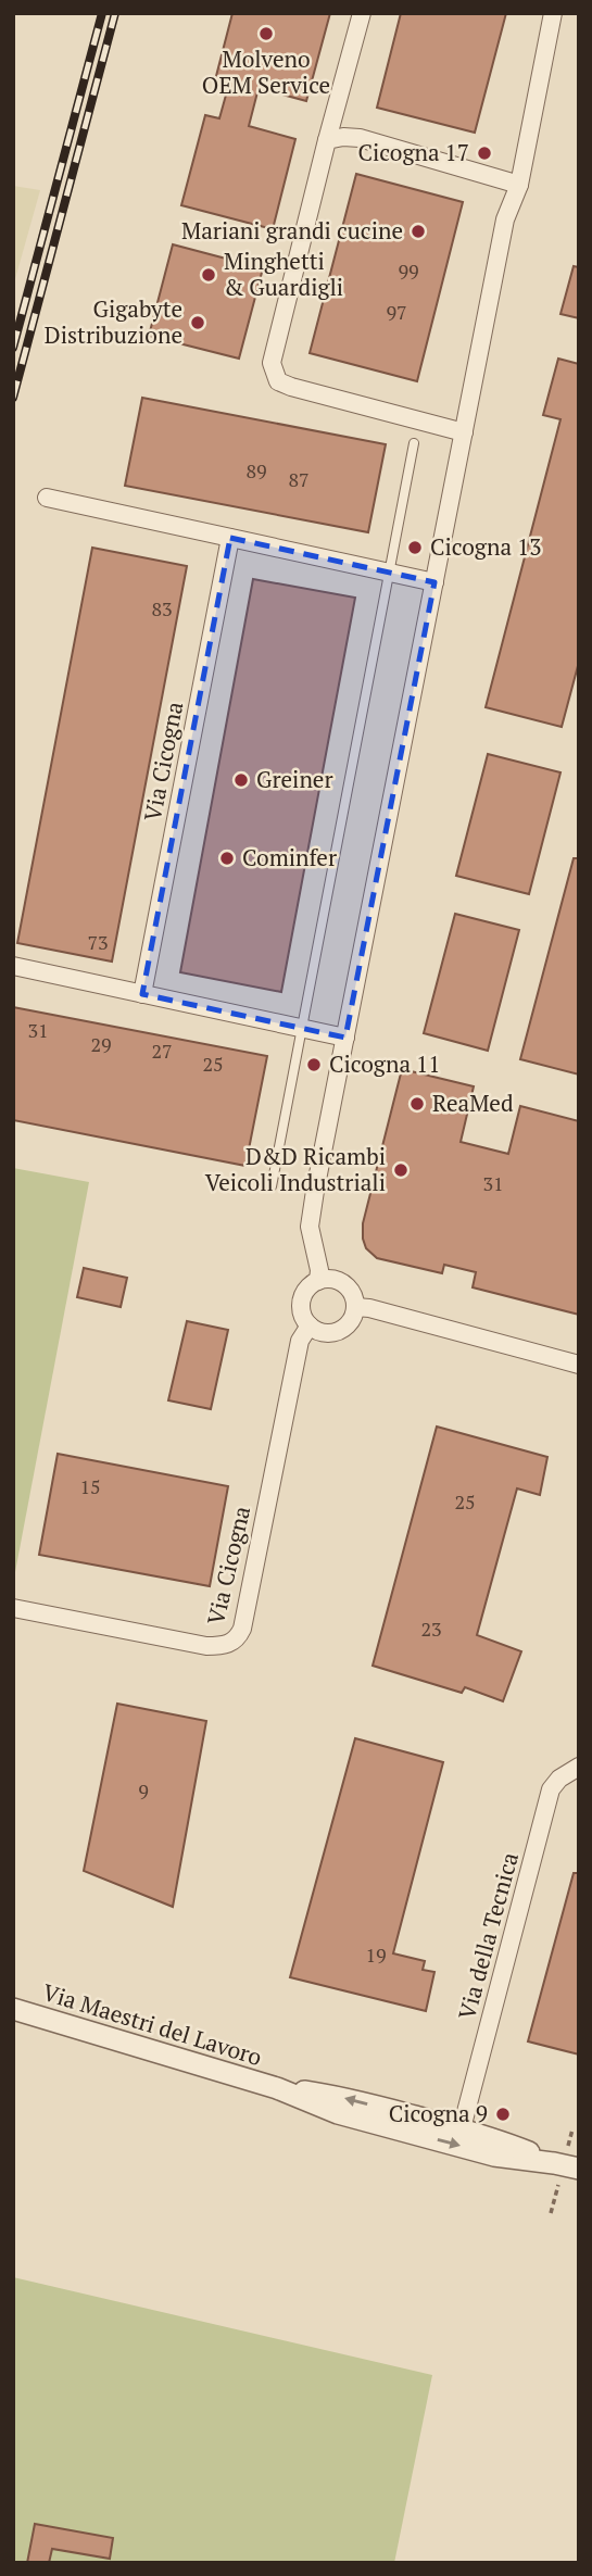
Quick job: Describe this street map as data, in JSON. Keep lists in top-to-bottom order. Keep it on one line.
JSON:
{"streets":{"street":["Via Cicogna","Via della Tecnica","Via Maestri del Lavoro"]},"crossings":[["Via della Tecnica","Via Maestri del Lavoro"]],"places":["Molveno OEM Service","Cicogna 17","Mariani grandi cucine","Minghetti & Guardigli","Gigabyte Distribuzione","Cicogna 13","Greiner","Cominfer","Cicogna 11","ReaMed","D&D Ricambi Veicoli Industriali","Cicogna 9"],"house_numbers":["99","97","89","87","83","73","31","29","27","25","31","15","25","23","9","19"]}
